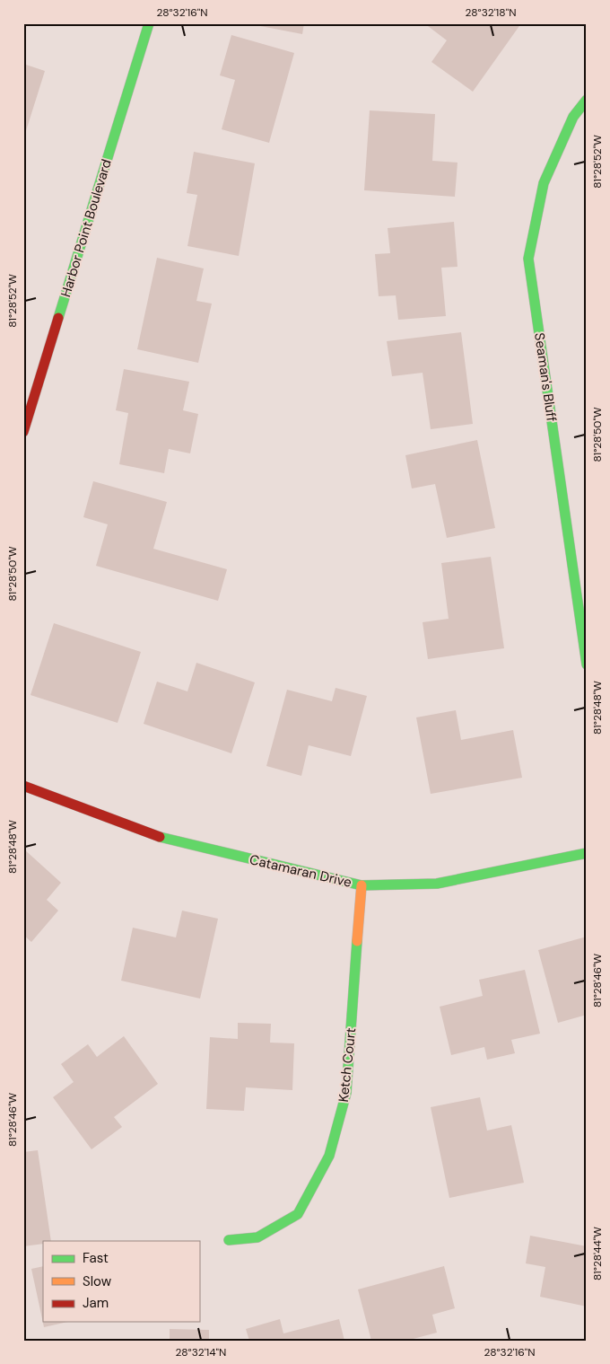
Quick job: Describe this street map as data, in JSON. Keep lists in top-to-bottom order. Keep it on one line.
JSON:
{"streets":{"street":["Harbor Point Boulevard","Seaman's Bluff","Catamaran Drive","Ketch Court"]},"crossings":[["Catamaran Drive","Ketch Court"]],"legend":["Fast","Slow","Jam"],"coordinates":["28°32'16\"N","28°32'18\"N","81°28'52\"W","81°28'50\"W","81°28'48\"W","81°28'46\"W","81°28'44\"W","28°32'14\"N"]}
